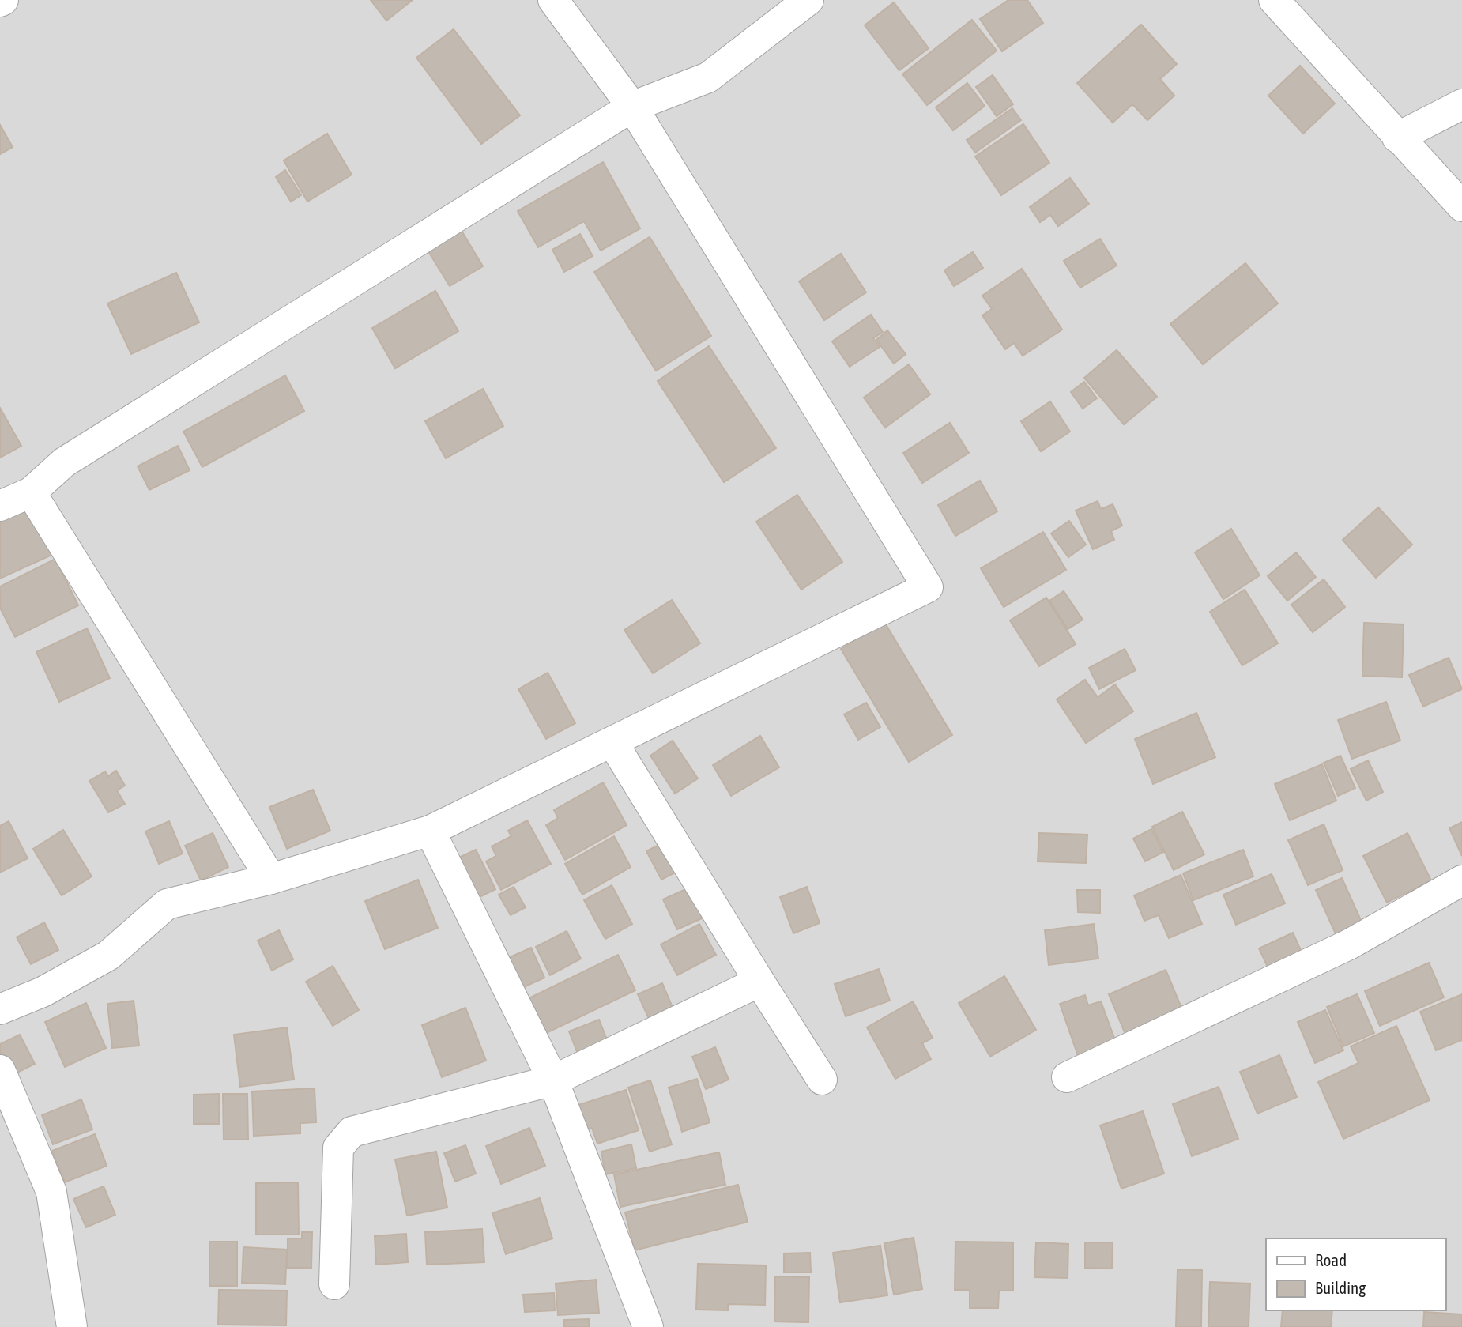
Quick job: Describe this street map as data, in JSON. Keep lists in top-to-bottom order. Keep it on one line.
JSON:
{"legend":["Road","Building"]}
